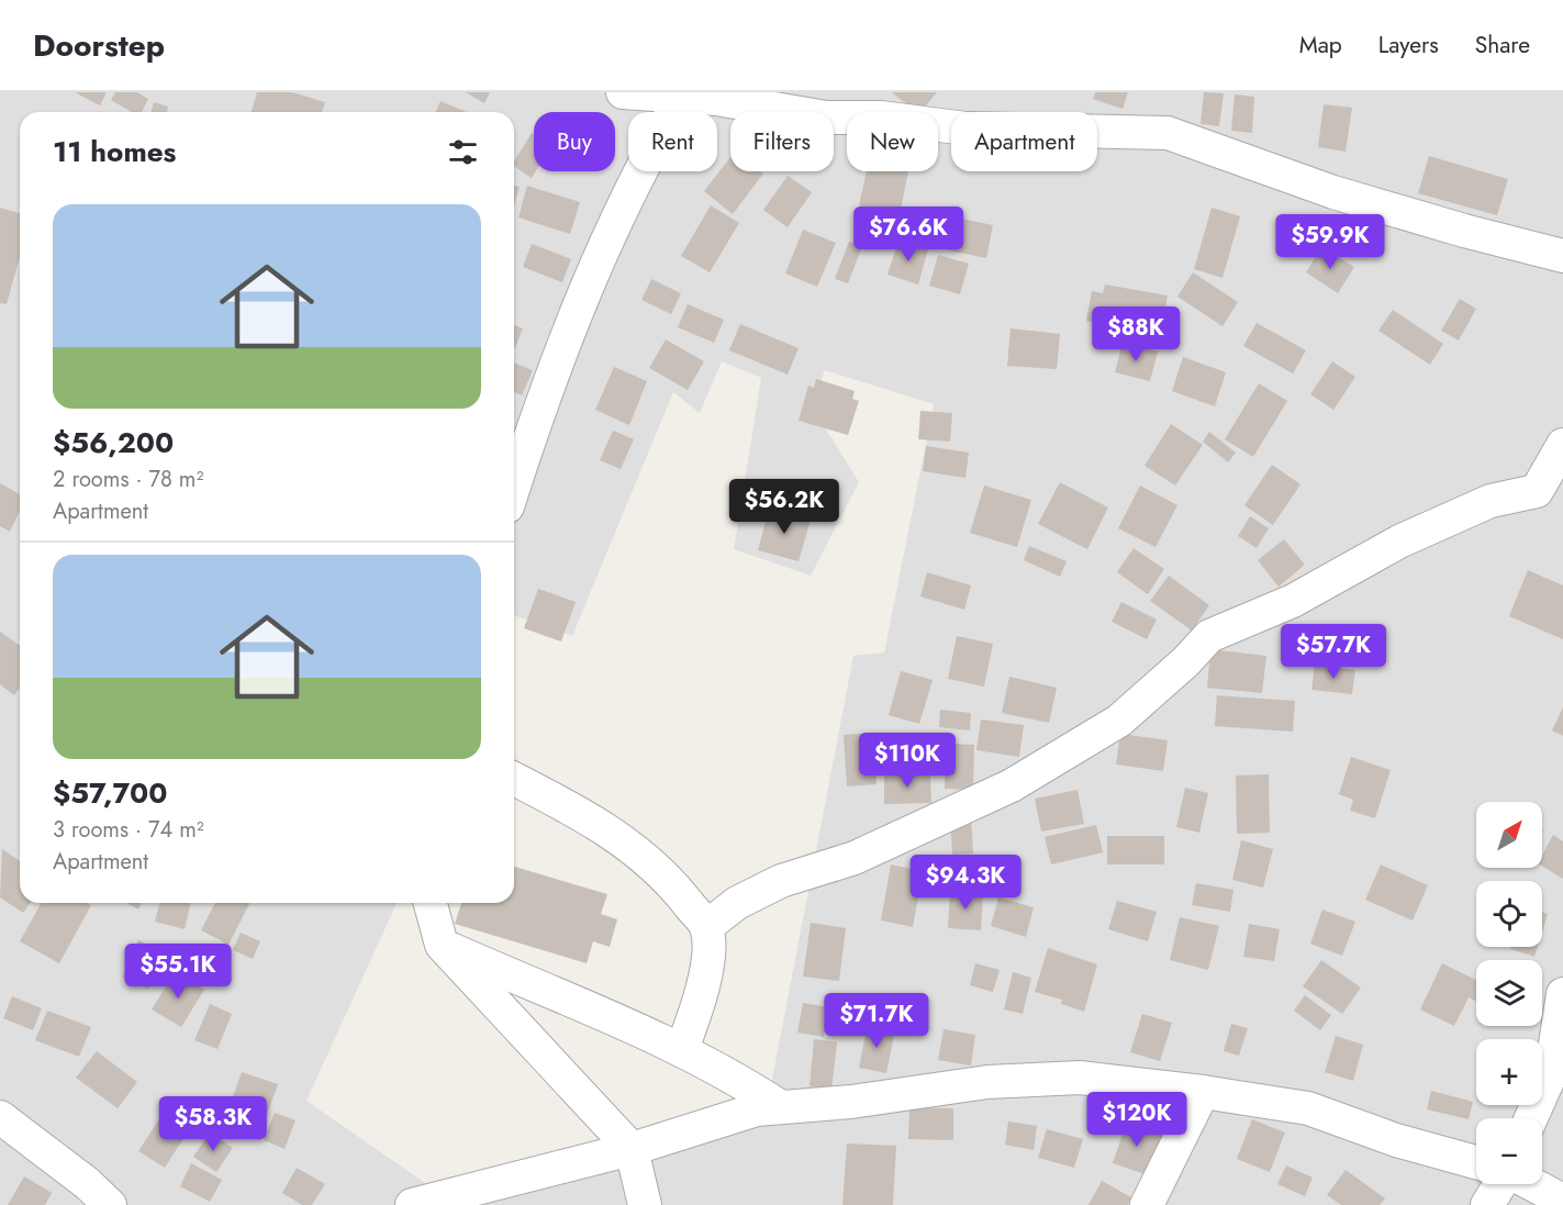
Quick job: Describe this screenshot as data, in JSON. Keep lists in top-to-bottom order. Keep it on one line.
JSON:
{"north":"top right","page":{"header":"Doorstep","nav":["Map","Layers","Share"],"chip":["Buy","Rent","Filters","New","Apartment"],"heading":"11 homes","list":[{"name":"$56,200","note":"2 rooms · 78 m² · Apartment"},{"name":"$57,700","note":"3 rooms · 74 m² · Apartment"}],"price":["$76.6K","$59.9K","$88K","$56.2K","$57.7K","$110K","$94.3K","$55.1K","$71.7K","$120K","$58.3K"],"map_buttons":["+","−"]}}
